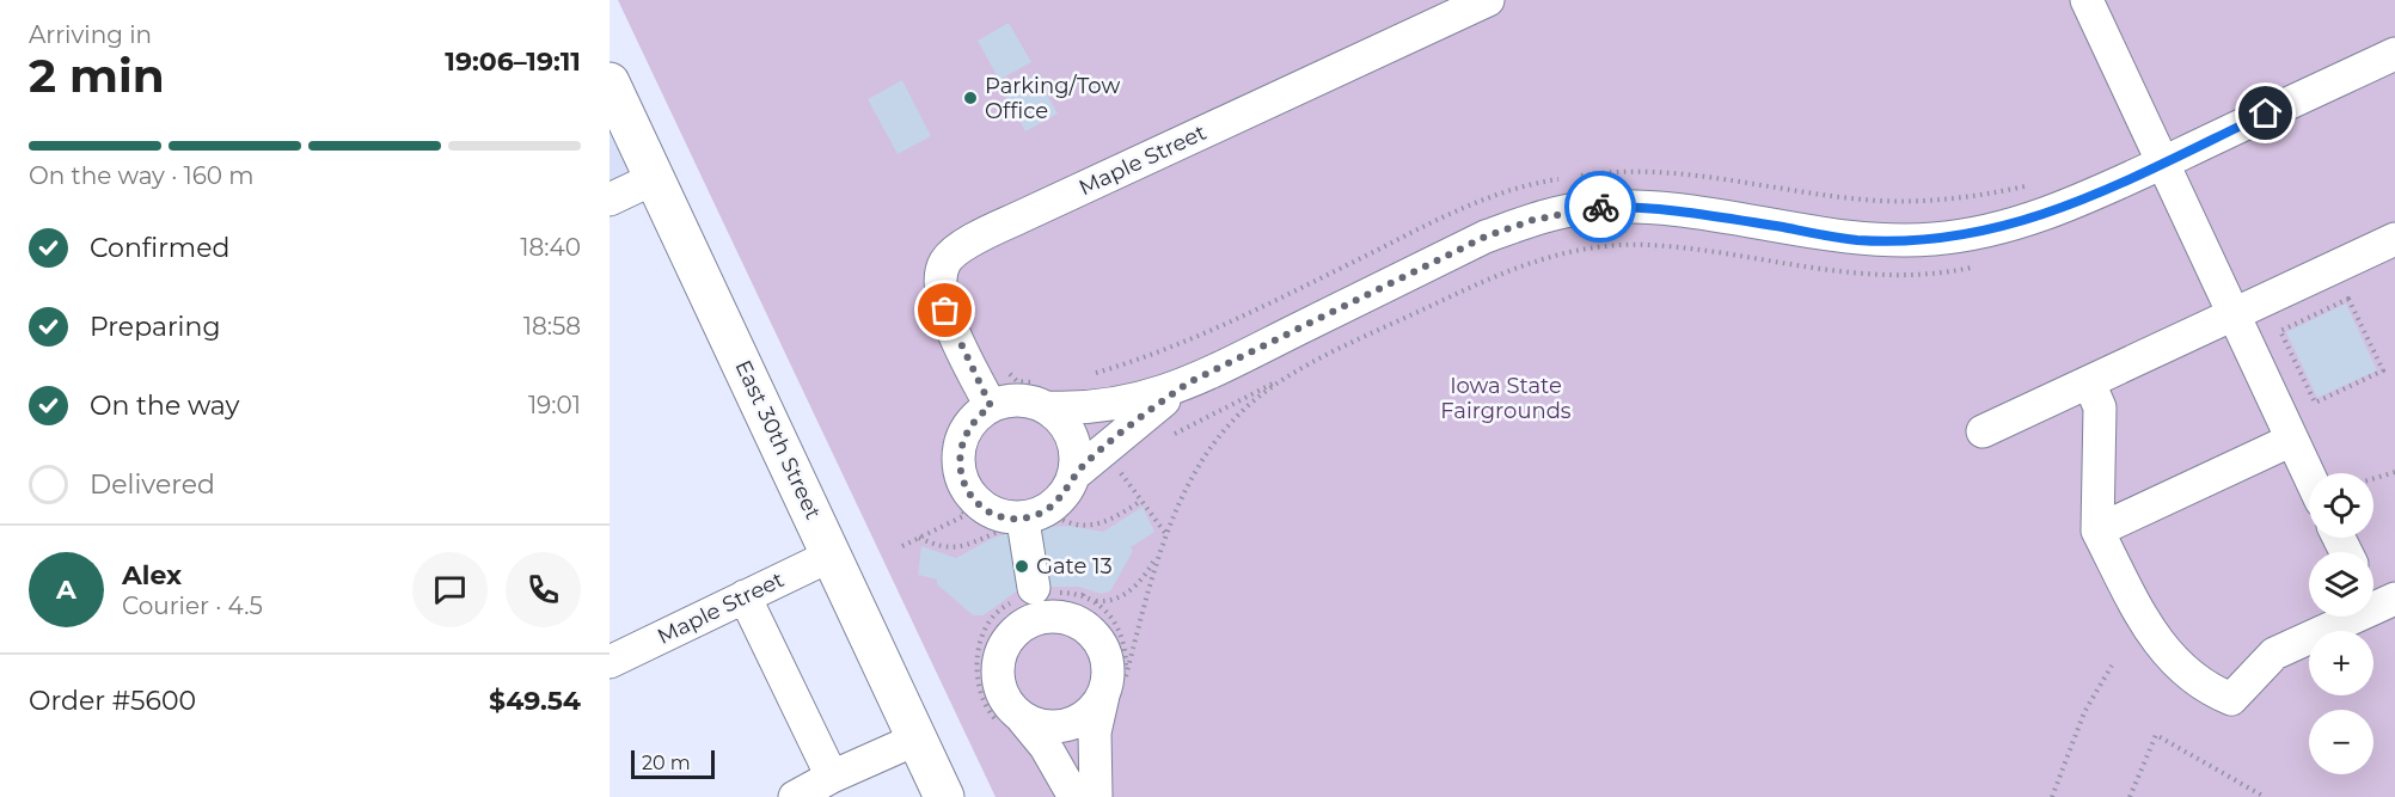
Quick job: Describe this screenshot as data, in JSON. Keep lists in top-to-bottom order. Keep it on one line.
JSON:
{"streets":{"main road":["East 30th Street"],"street":["Maple Street"]},"crossings":[["Maple Street","East 30th Street"]],"parks":["Iowa State Fairgrounds"],"places":["Parking/Tow Office","Gate 13"],"scale_bar":"20 m","page":{"heading":["2 min","Arriving in","19:06–19:11"],"panel":["Alex","Courier · 4.5","Order #5600","$49.54"],"bar":"On the way · 160 m","list":[["Confirmed","18:40"],["Preparing","18:58"],["On the way","19:01"],"Delivered"],"map_buttons":["+","−"],"round":"A","scale":"20 m"}}
